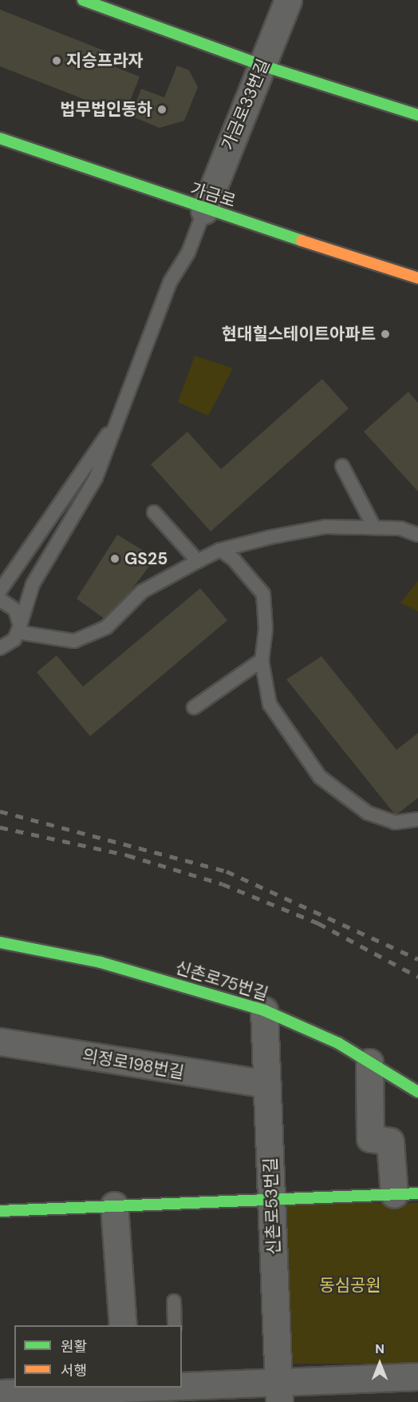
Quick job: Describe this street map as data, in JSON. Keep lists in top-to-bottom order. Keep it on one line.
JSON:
{"streets":{"street":["가금로33번길","가금로","신촌로75번길","의정로198번길","신촌로53번길"]},"crossings":[["가금로33번길","가금로"],["신촌로75번길","신촌로53번길"],["의정로198번길","신촌로53번길"]],"parks":["동심공원"],"places":["지승프라자","법무법인동하","현대힐스테이트아파트","GS25"],"legend":["원활","서행"],"north":"top"}
